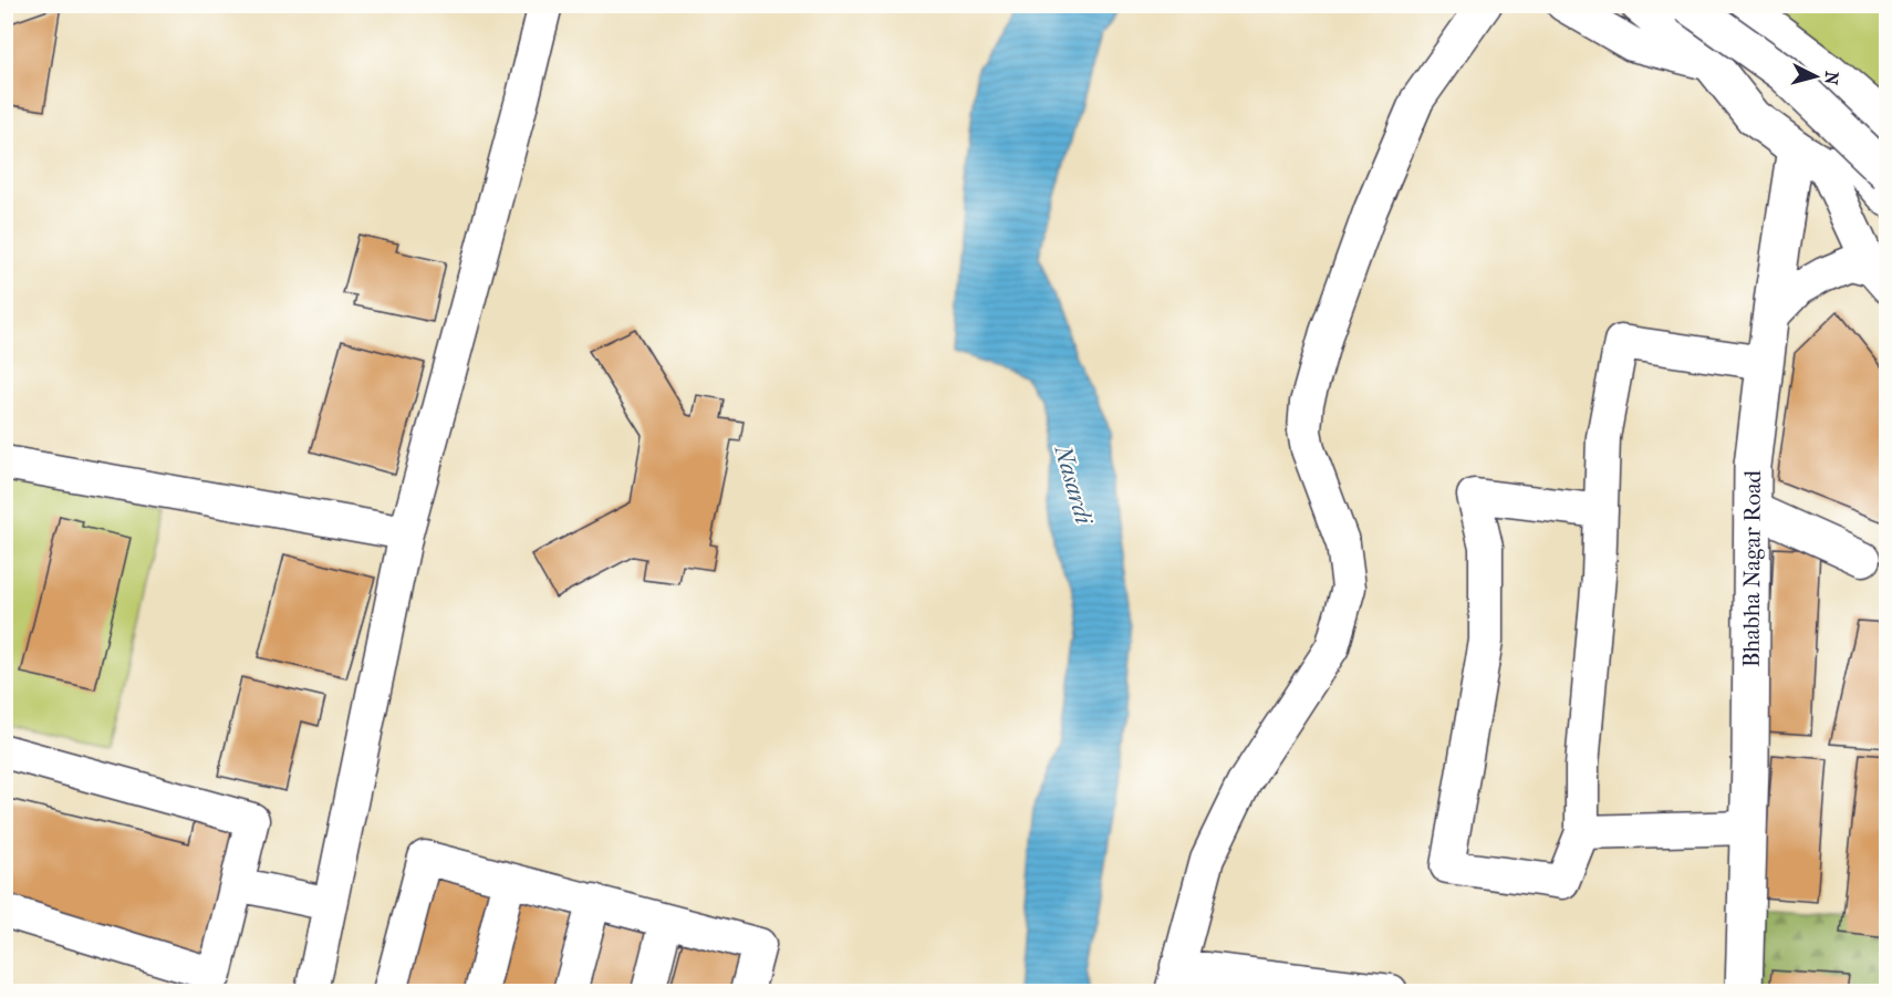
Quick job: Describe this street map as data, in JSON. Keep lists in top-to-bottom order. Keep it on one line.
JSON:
{"streets":{"main road":["Bhabha Nagar Road"]},"water":["Nasardi"],"north":"right"}
